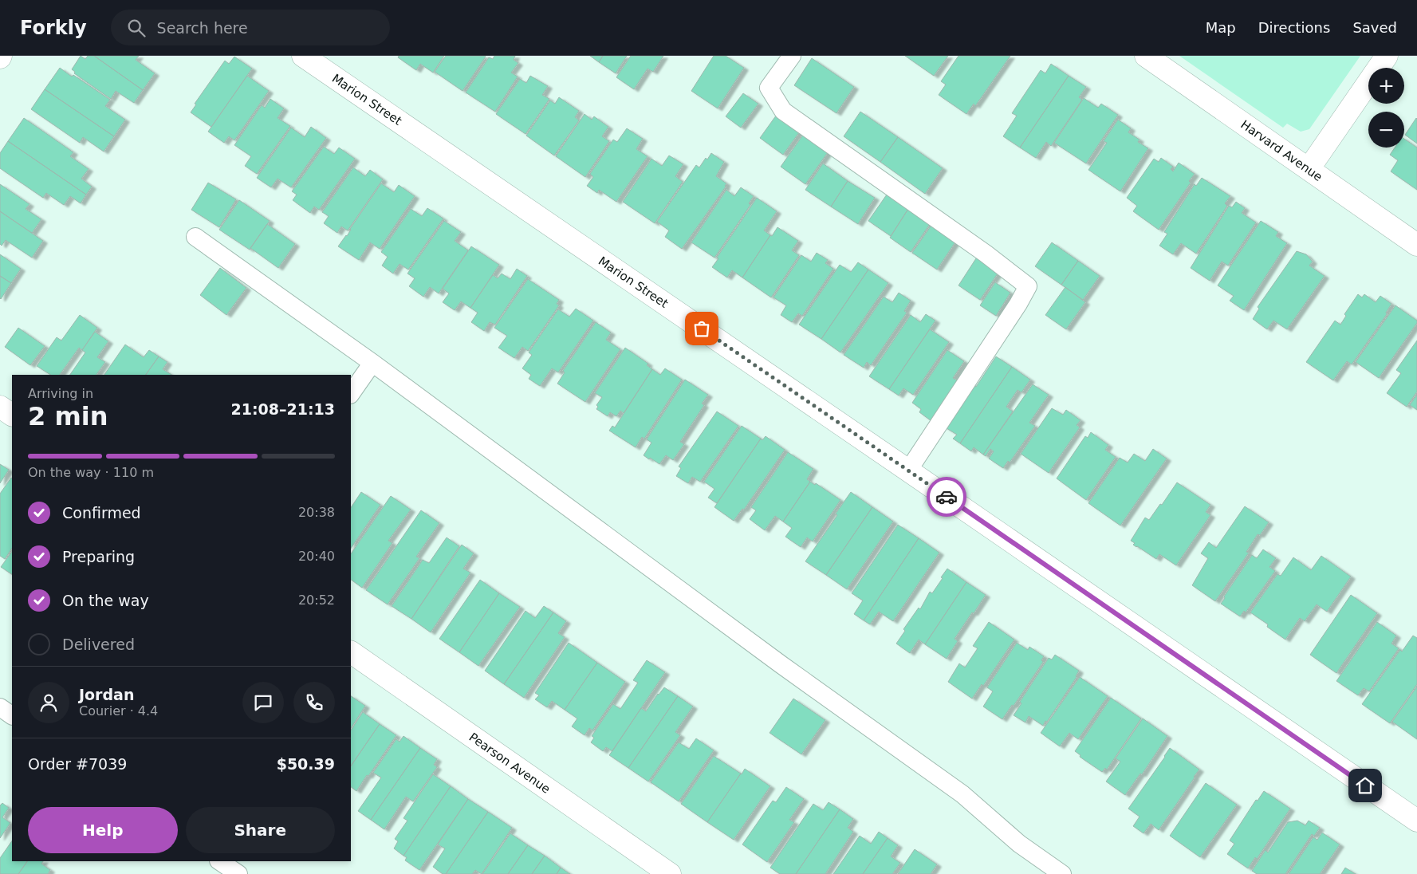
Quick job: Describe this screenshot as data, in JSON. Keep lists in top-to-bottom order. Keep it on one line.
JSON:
{"streets":{"street":["Marion Street","Harvard Avenue","Pearson Avenue"]},"page":{"header":"Forkly","search":"Search here","nav":["Map","Directions","Saved"],"map_buttons":["+","−"],"heading":["2 min","Arriving in","21:08–21:13"],"panel":["Jordan","Courier · 4.4","Order #7039","$50.39"],"bar":"On the way · 110 m","list":[["Confirmed","20:38"],["Preparing","20:40"],["On the way","20:52"],"Delivered"],"buttons":["Help","Share"]}}
